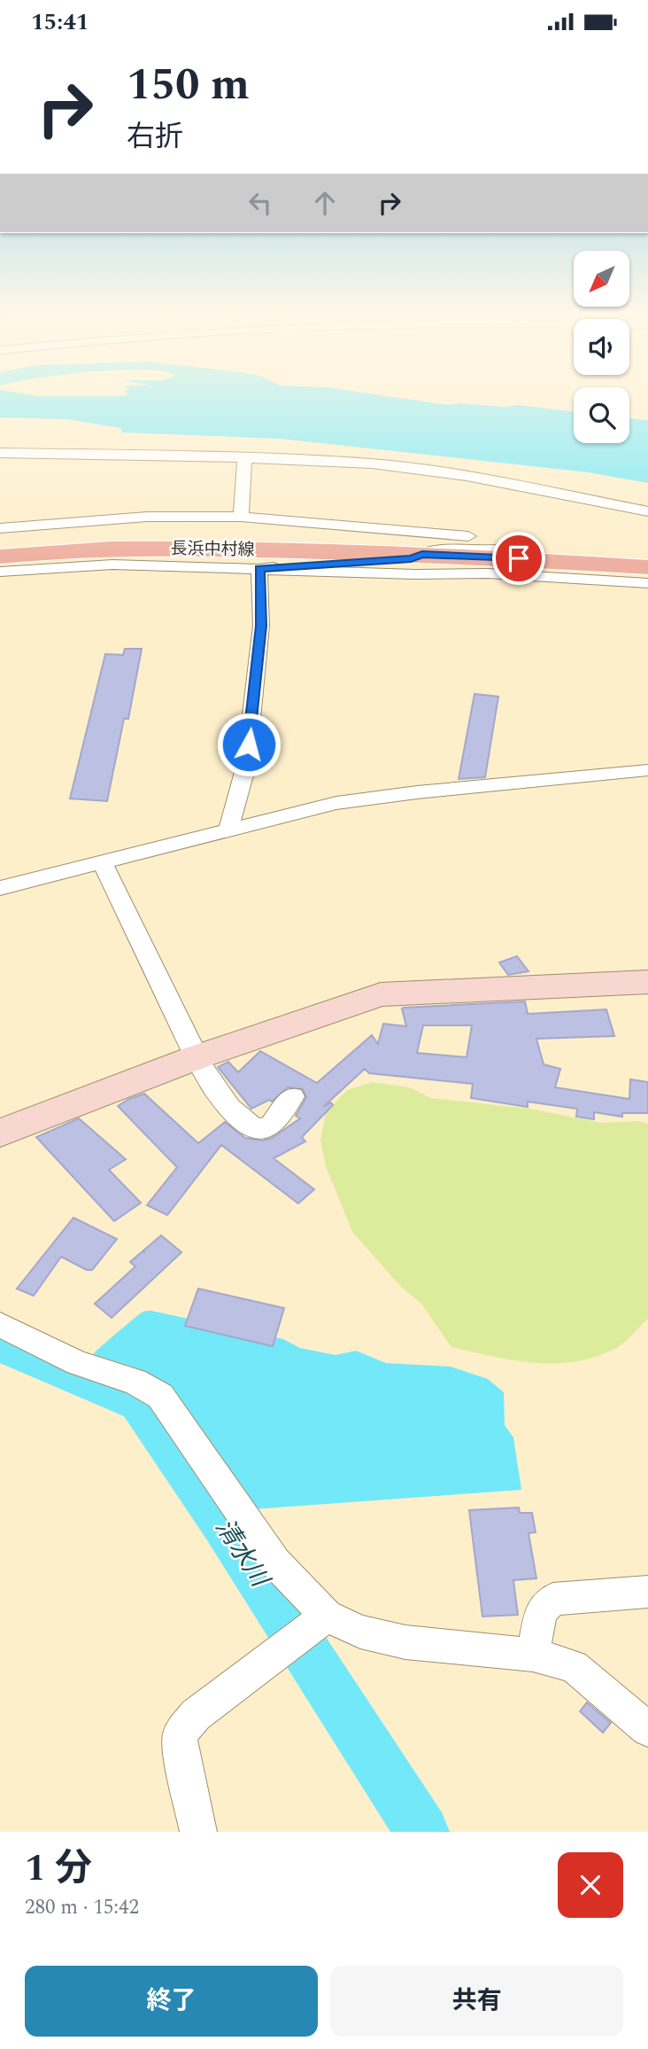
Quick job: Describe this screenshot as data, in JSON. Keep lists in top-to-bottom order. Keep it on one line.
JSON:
{"streets":{"main road":["長浜中村線"]},"water":["清水川"],"north":"bottom left","page":{"status":"15:41","turn":["150 m","右折"],"heading":["1 分","280 m · 15:42"],"buttons":["終了","共有"]}}
